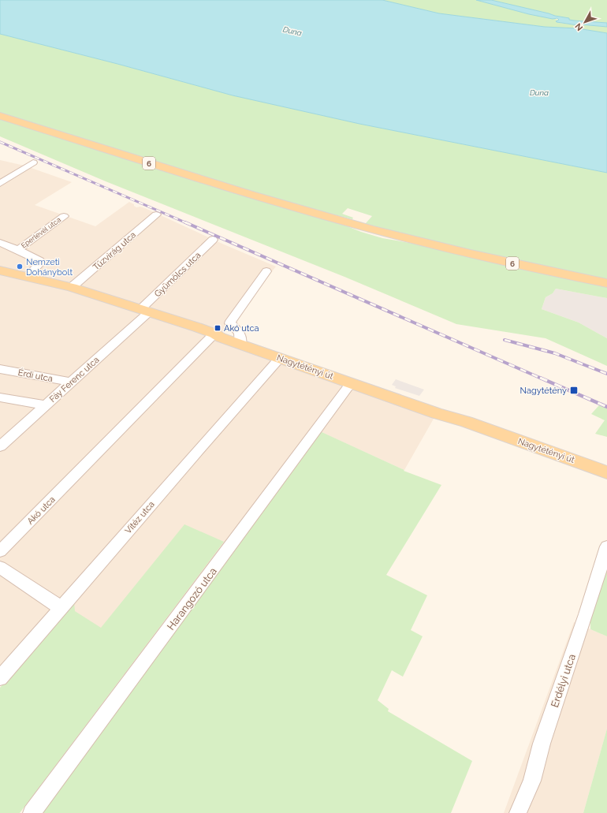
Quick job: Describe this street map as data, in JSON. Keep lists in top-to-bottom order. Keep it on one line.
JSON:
{"streets":{"main road":["6","Nagytétényi út"],"street":["Eperlevél utca","Tűzvirág utca","Gyümölcs utca","Érdi utca","Fáy Ferenc utca","Akó utca","Vitéz utca","Harangozó utca","Erdélyi utca"]},"crossings":[["Tűzvirág utca","Nagytétényi út"],["Gyümölcs utca","Nagytétényi út"],["Gyümölcs utca","Fáy Ferenc utca"],["Nagytétényi út","Fáy Ferenc utca"],["Nagytétényi út","Akó utca"],["Nagytétényi út","Vitéz utca"],["Nagytétényi út","Harangozó utca"],["Érdi utca","Fáy Ferenc utca"]],"water":["Duna"],"places":{"other":["Nemzeti Dohánybolt"],"transit":["Akó utca","Nagytétény"]},"north":"bottom left"}
